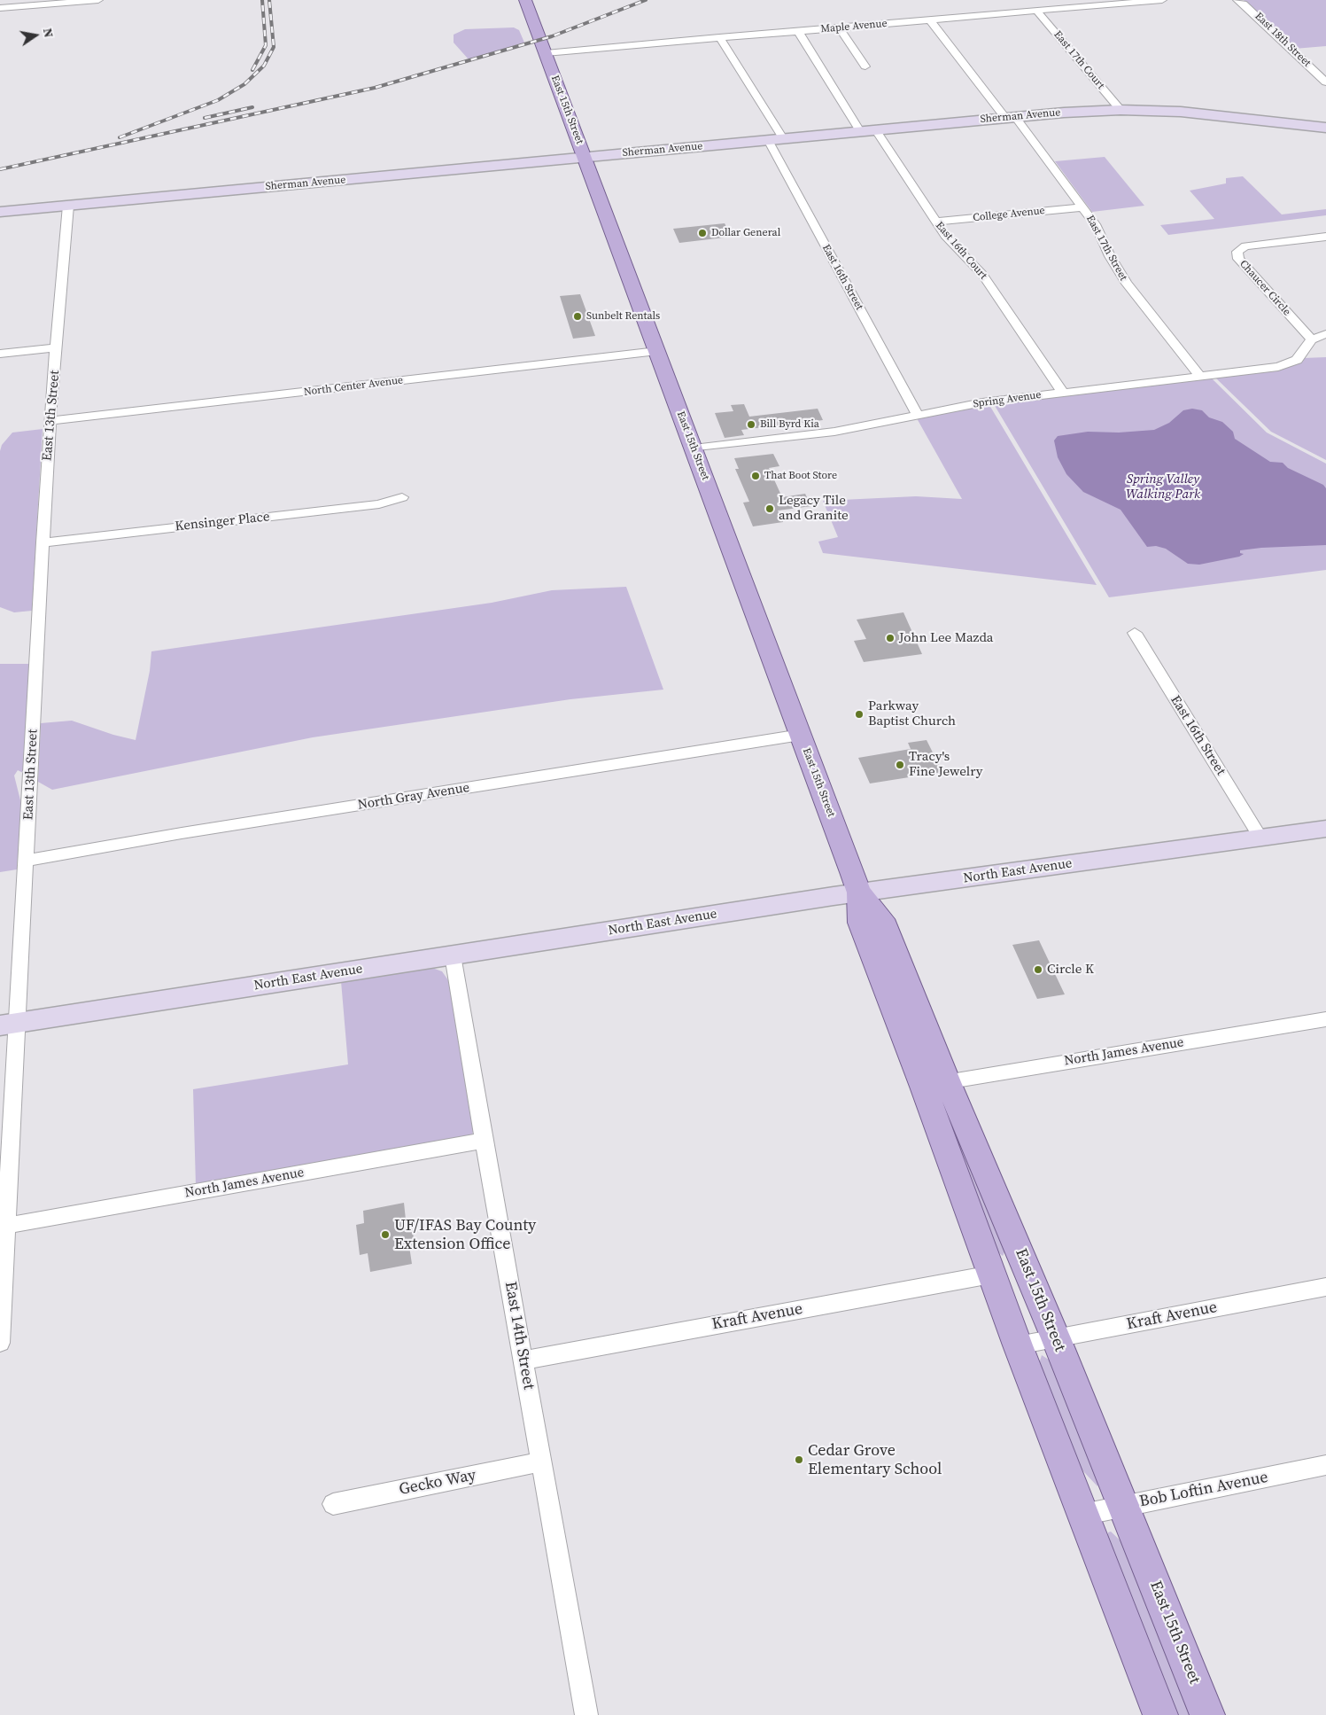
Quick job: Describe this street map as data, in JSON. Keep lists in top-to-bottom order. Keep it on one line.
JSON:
{"streets":{"main road":["East 15th Street"],"street":["Maple Avenue","East 18th Street","East 17th Court","Sherman Avenue","College Avenue","East 17th Street","East 16th Court","East 16th Street","Chaucer Circle","North Center Avenue","Spring Avenue","East 13th Street","Kensinger Place","North Gray Avenue","North East Avenue","North James Avenue","Kraft Avenue","East 14th Street","Gecko Way","Bob Loftin Avenue"]},"crossings":[["Maple Avenue","East 17th Court"],["Maple Avenue","East 15th Street"],["Maple Avenue","East 17th Street"],["East 17th Court","Sherman Avenue"],["East 15th Street","Sherman Avenue"],["East 15th Street","North Center Avenue"],["East 15th Street","Spring Avenue"],["East 15th Street","North Gray Avenue"],["East 15th Street","North East Avenue"],["East 15th Street","North James Avenue"],["East 15th Street","Kraft Avenue"],["East 15th Street","Bob Loftin Avenue"],["Sherman Avenue","East 17th Street"],["Sherman Avenue","East 16th Court"],["Sherman Avenue","East 16th Street"],["Sherman Avenue","East 13th Street"],["College Avenue","East 17th Street"],["College Avenue","East 16th Court"],["East 17th Street","Spring Avenue"],["East 16th Court","Spring Avenue"],["East 16th Street","Spring Avenue"],["East 16th Street","North East Avenue"],["Chaucer Circle","Spring Avenue"],["North Center Avenue","East 13th Street"],["East 13th Street","Kensinger Place"],["East 13th Street","North Gray Avenue"],["East 13th Street","North East Avenue"],["East 13th Street","North James Avenue"],["North East Avenue","East 14th Street"],["North James Avenue","East 14th Street"],["Kraft Avenue","East 14th Street"],["East 14th Street","Gecko Way"]],"parks":["Spring Valley Walking Park"],"places":["Dollar General","Sunbelt Rentals","Bill Byrd Kia","That Boot Store","Legacy Tile and Granite","John Lee Mazda","Parkway Baptist Church","Tracy's Fine Jewelry","Circle K","UF/IFAS Bay County Extension Office","Cedar Grove Elementary School"],"north":"right"}
